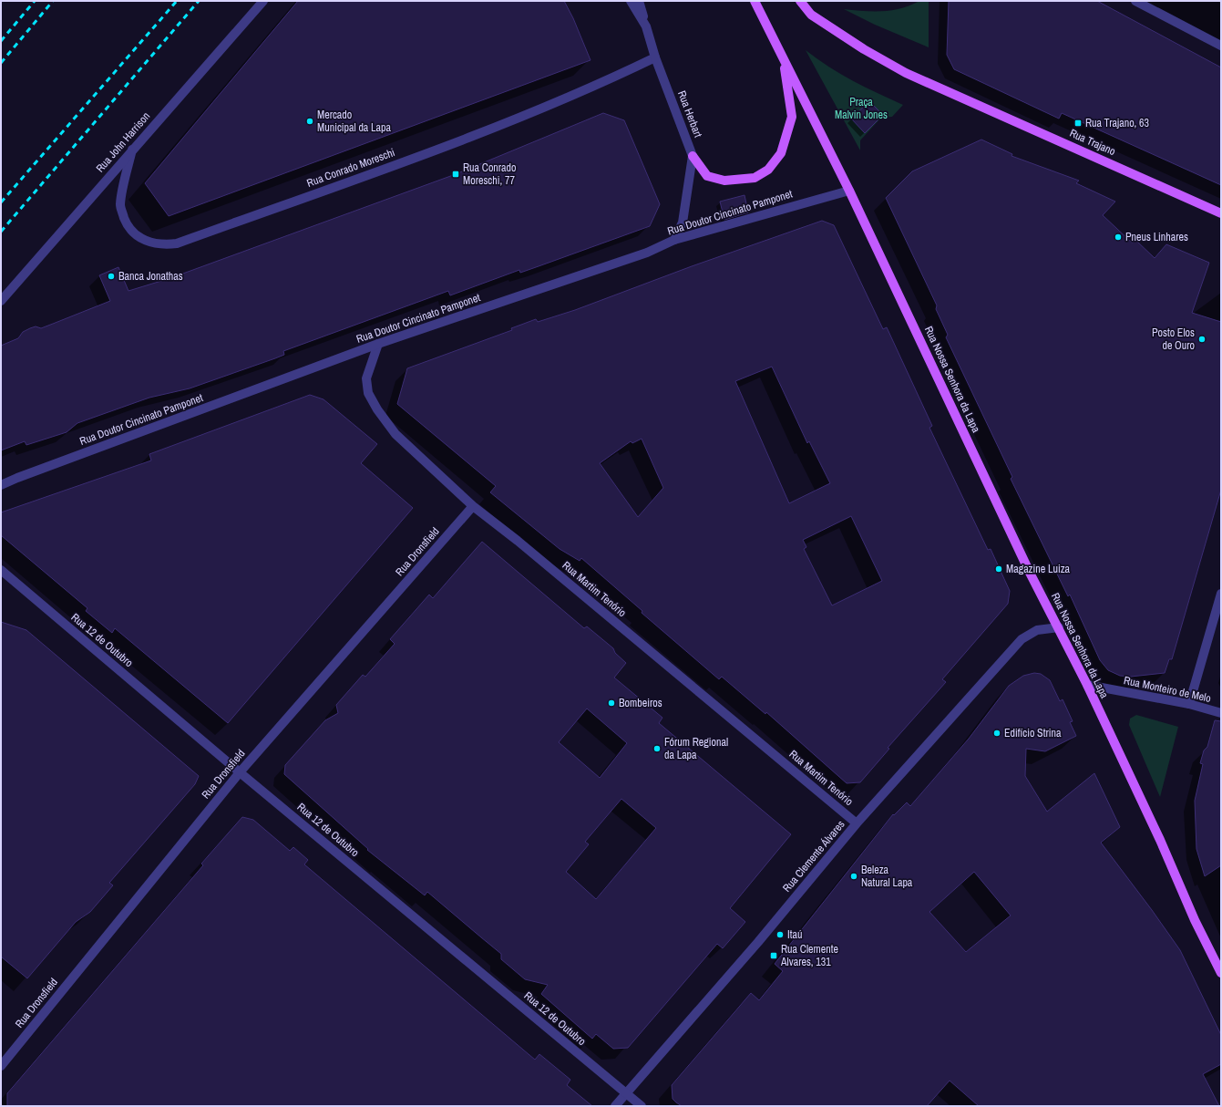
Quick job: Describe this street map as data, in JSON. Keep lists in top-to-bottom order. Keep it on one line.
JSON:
{"streets":{"main road":["Rua Trajano","Rua Nossa Senhora da Lapa"],"street":["Rua Herbart","Rua John Harrison","Rua Conrado Moreschi","Rua Doutor Cincinato Pamponet","Rua Dronsfield","Rua Martim Tenório","Rua 12 de Outubro","Rua Monteiro de Melo","Rua Clemente Álvares"]},"crossings":[["Rua Herbart","Rua Conrado Moreschi"],["Rua Herbart","Rua Doutor Cincinato Pamponet"],["Rua John Harrison","Rua Conrado Moreschi"],["Rua Doutor Cincinato Pamponet","Rua Nossa Senhora da Lapa"],["Rua Doutor Cincinato Pamponet","Rua Martim Tenório"],["Rua Nossa Senhora da Lapa","Rua Monteiro de Melo"],["Rua Nossa Senhora da Lapa","Rua Clemente Álvares"],["Rua Dronsfield","Rua Martim Tenório"],["Rua Dronsfield","Rua 12 de Outubro"],["Rua Martim Tenório","Rua Clemente Álvares"],["Rua 12 de Outubro","Rua Clemente Álvares"]],"parks":["Praça Malvin Jones"],"places":{"other":["Mercado Municipal da Lapa","Pneus Linhares","Banca Jonathas","Posto Elos de Ouro","Magazine Luiza","Bombeiros","Edifício Strina","Fórum Regional da Lapa","Beleza Natural Lapa","Itaú"],"transit":["Rua Trajano, 63","Rua Conrado Moreschi, 77","Rua Clemente Alvares, 131"]}}
